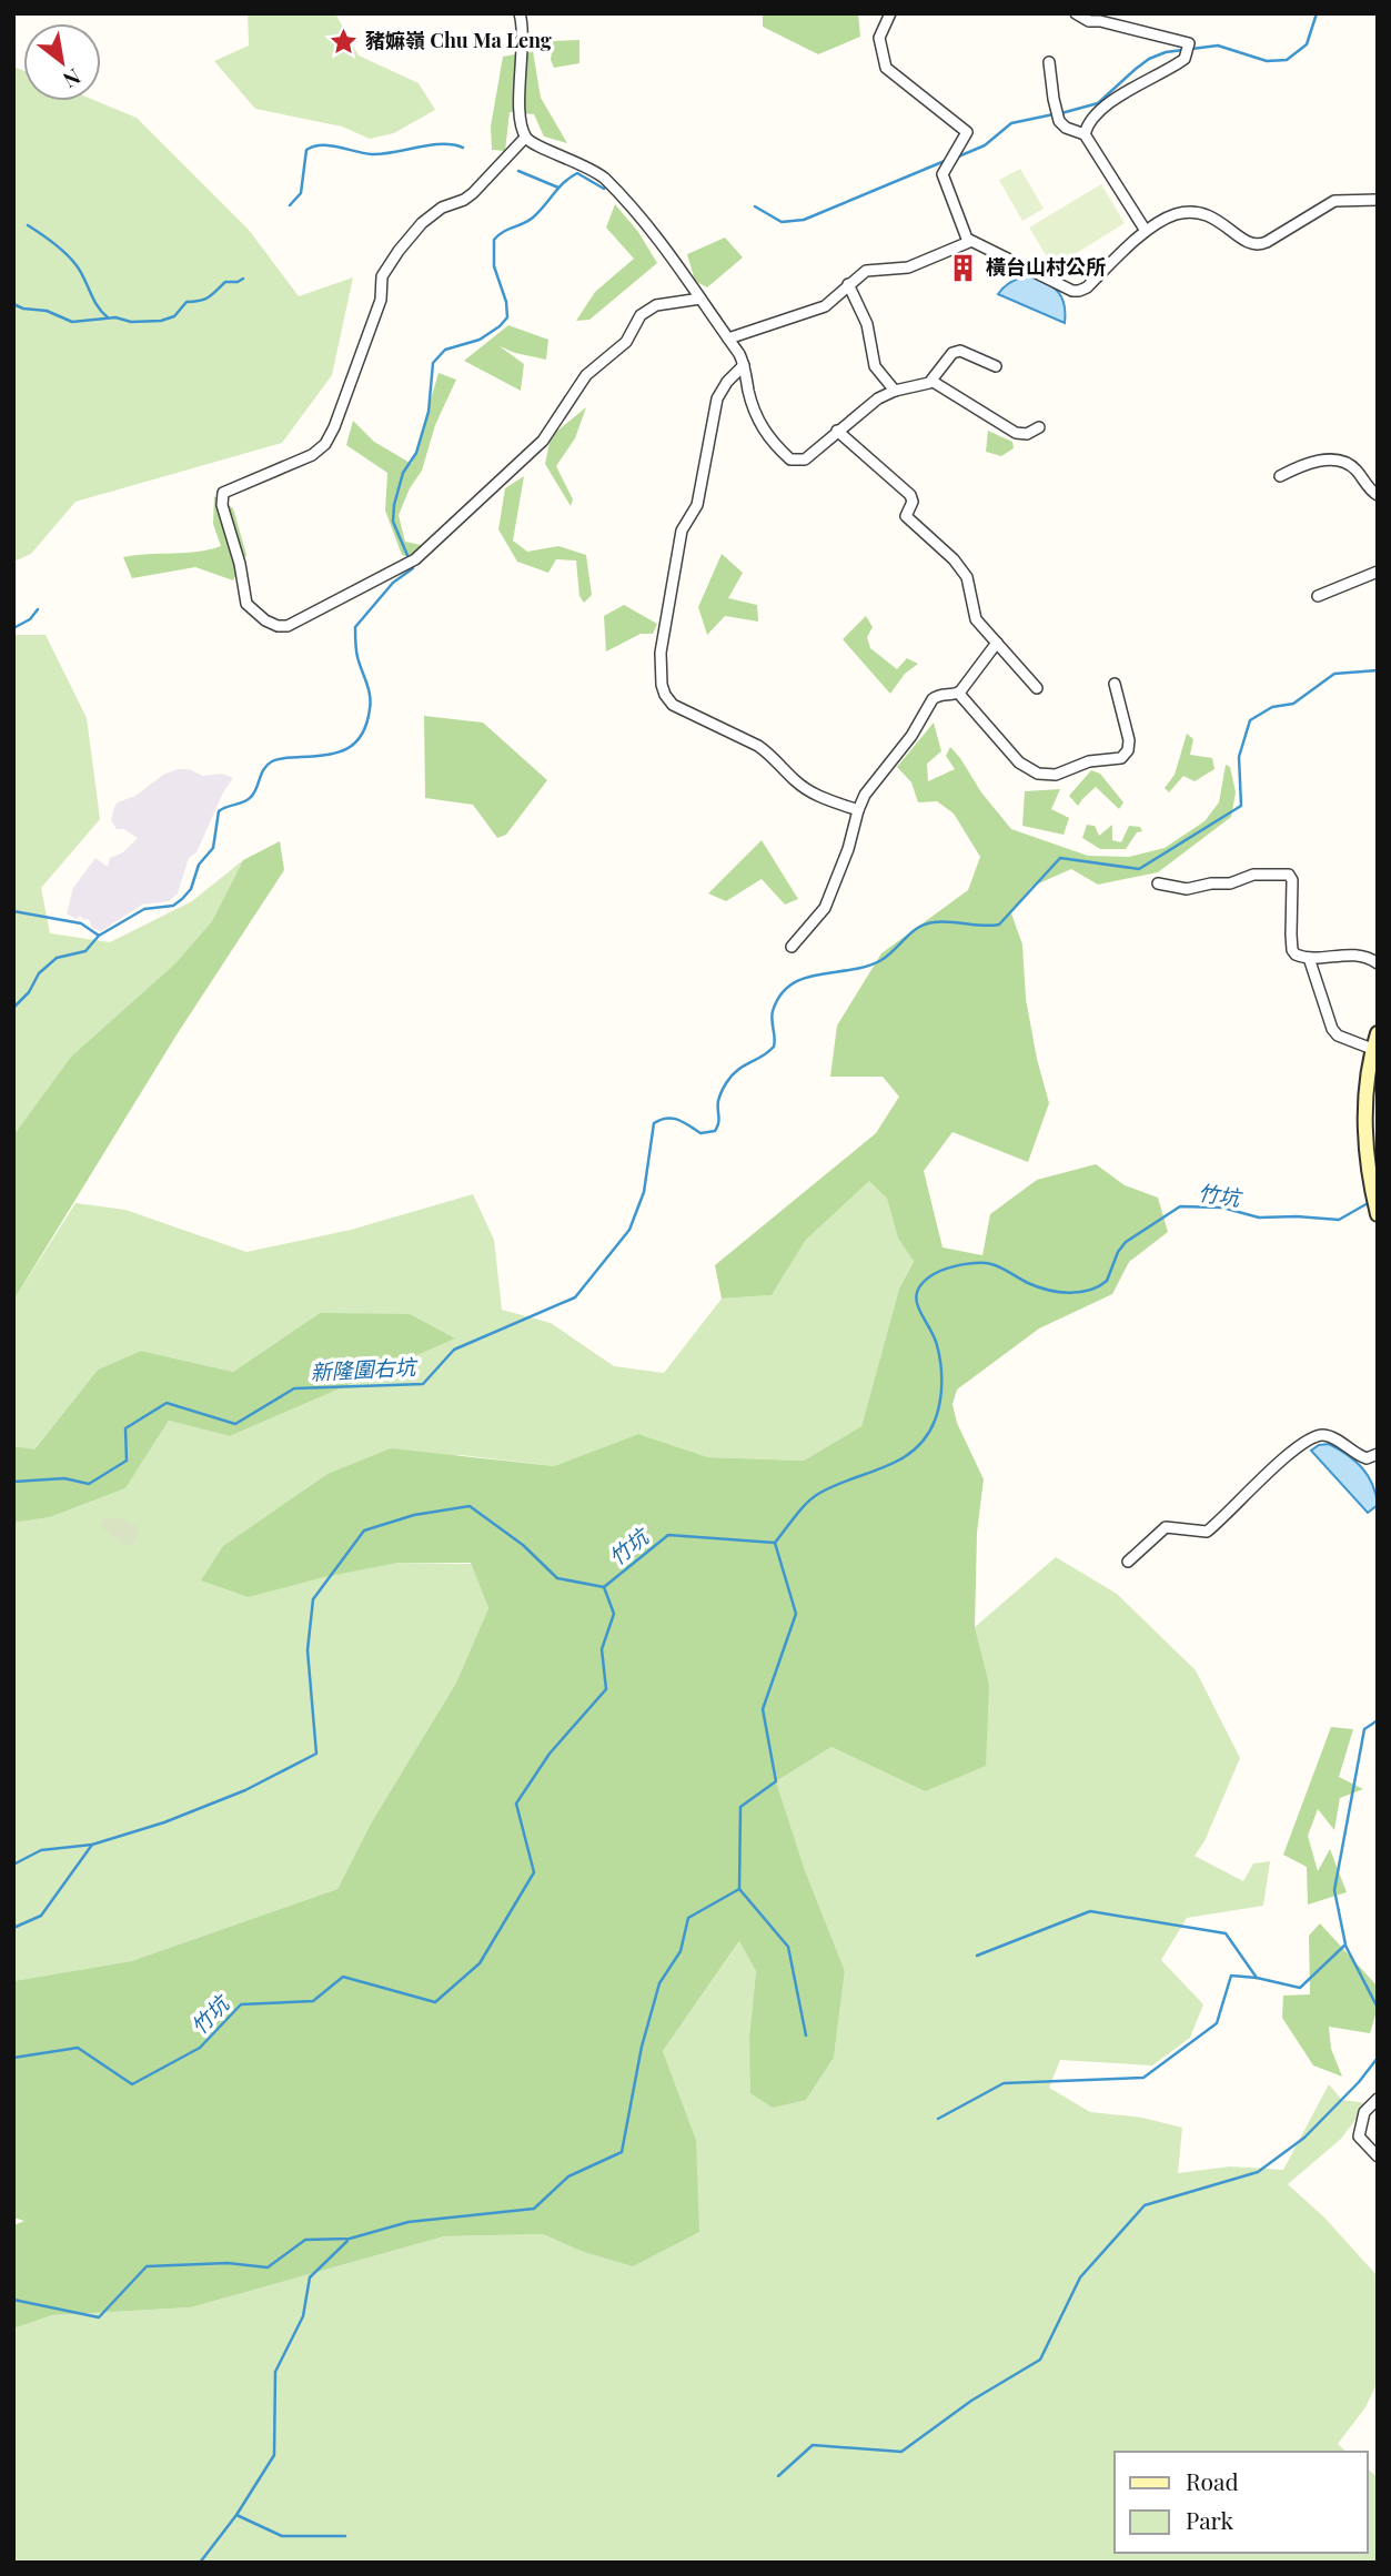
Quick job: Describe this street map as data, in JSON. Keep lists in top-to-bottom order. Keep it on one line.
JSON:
{"water":["竹坑","新隆圍右坑"],"places":{"place":["豬嫲嶺 Chu Ma Leng"],"building":["橫台山村公所"]},"legend":["Road","Park"],"north":"bottom right"}
